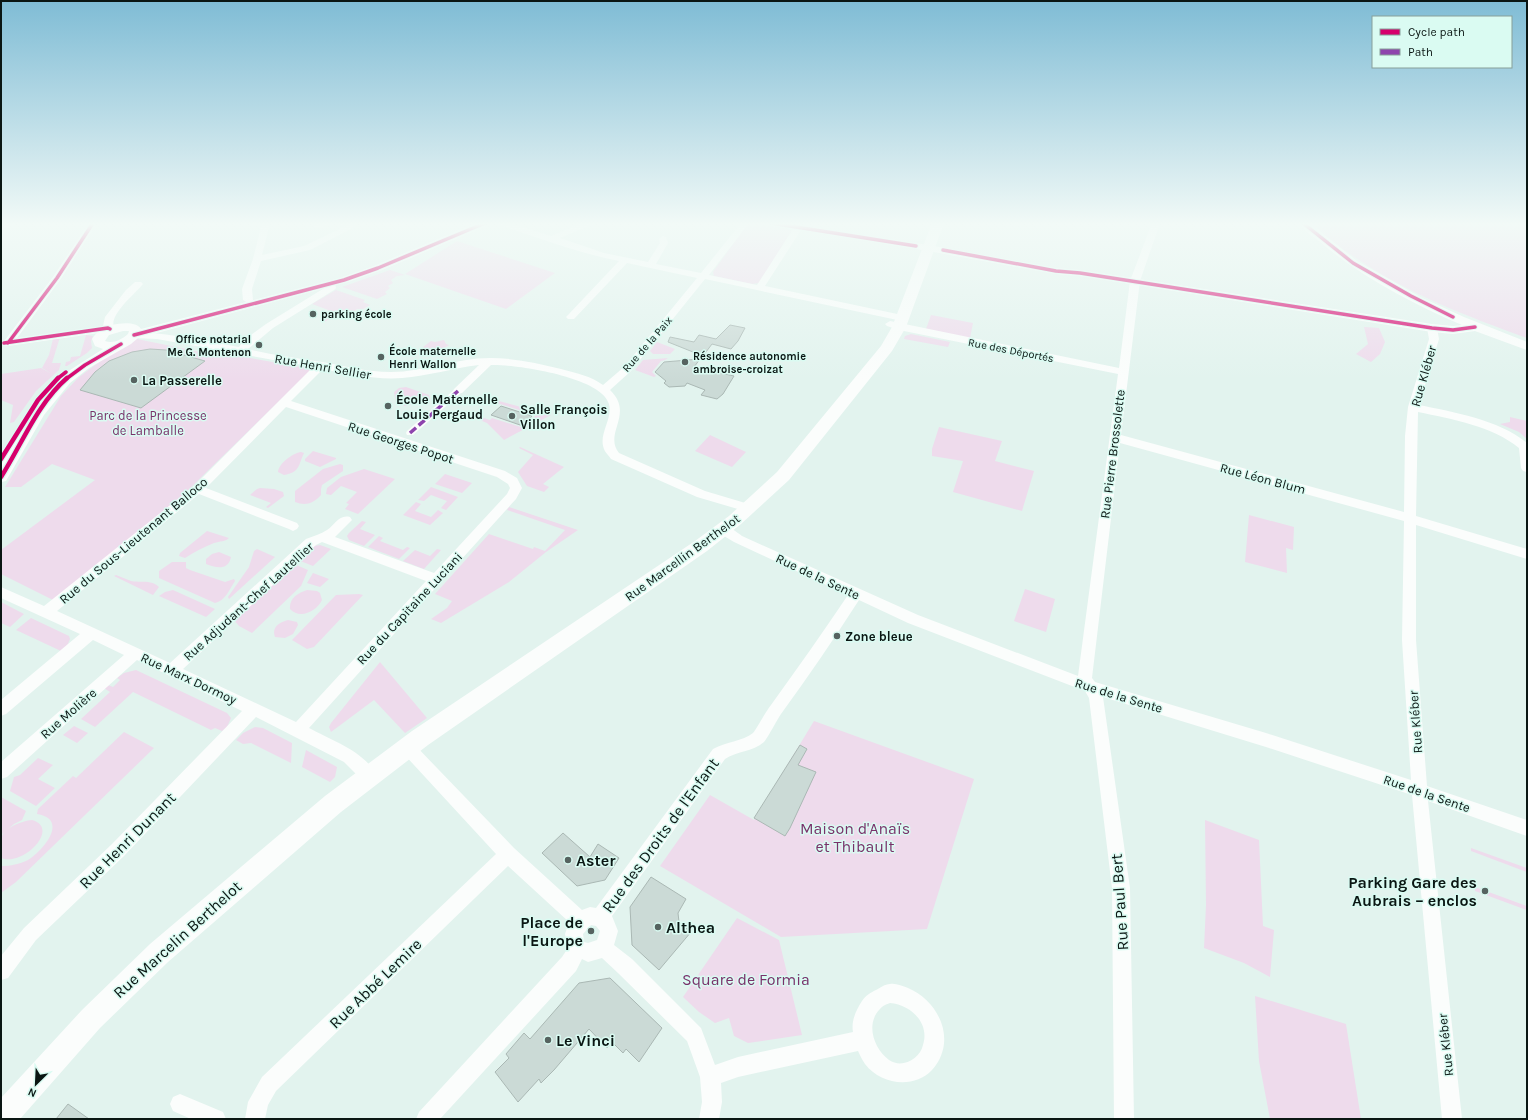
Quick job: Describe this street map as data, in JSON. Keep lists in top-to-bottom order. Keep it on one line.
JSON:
{"streets":{"main road":["Rue Marcellin Berthelot","Rue Marcelin Berthelot"],"street":["Rue de la Paix","Rue des Déportés","Rue Henri Sellier","Rue Kléber","Rue Georges Popot","Rue Pierre Brossolette","Rue Léon Blum","Rue du Sous-Lieutenant Balloco","Rue de la Sente","Rue Adjudant-Chef Lautellier","Rue du Capitaine Luciani","Rue Marx Dormoy","Rue Molière","Rue des Droits de l'Enfant","Rue Henri Dunant","Rue Paul Bert","Rue Abbé Lemire"]},"crossings":[["Rue de la Paix","Rue des Déportés"],["Rue de la Paix","Rue Henri Sellier"],["Rue des Déportés","Rue Pierre Brossolette"],["Rue des Déportés","Rue Marcellin Berthelot"],["Rue Henri Sellier","Rue du Sous-Lieutenant Balloco"],["Rue Henri Sellier","Rue Marcellin Berthelot"],["Rue Henri Sellier","Rue de la Sente"],["Rue Kléber","Rue Léon Blum"],["Rue Kléber","Rue de la Sente"],["Rue Georges Popot","Rue du Sous-Lieutenant Balloco"],["Rue Georges Popot","Rue du Capitaine Luciani"],["Rue Pierre Brossolette","Rue Léon Blum"],["Rue Pierre Brossolette","Rue de la Sente"],["Rue Pierre Brossolette","Rue Paul Bert"],["Rue du Sous-Lieutenant Balloco","Rue Marx Dormoy"],["Rue Marcellin Berthelot","Rue de la Sente"],["Rue Marcellin Berthelot","Rue Marx Dormoy"],["Rue Marcellin Berthelot","Rue Marcelin Berthelot"],["Rue de la Sente","Rue des Droits de l'Enfant"],["Rue de la Sente","Rue Paul Bert"],["Rue Adjudant-Chef Lautellier","Rue Marx Dormoy"],["Rue du Capitaine Luciani","Rue Marx Dormoy"],["Rue Marx Dormoy","Rue Molière"],["Rue Marx Dormoy","Rue Henri Dunant"],["Rue Marx Dormoy","Rue Marcelin Berthelot"]],"parks":["Parc de la Princesse de Lamballe","Maison d'Anaïs et Thibault","Square de Formia"],"places":["parking école","Office notarial Me G. Montenon","École maternelle Henri Wallon","Résidence autonomie ambroise-croizat","La Passerelle","École Maternelle Louis Pergaud","Salle François Villon","Zone bleue","Aster","Parking Gare des Aubrais – enclos","Althea","Place de l'Europe","Le Vinci"],"legend":["Cycle path","Path"],"north":"bottom left"}
